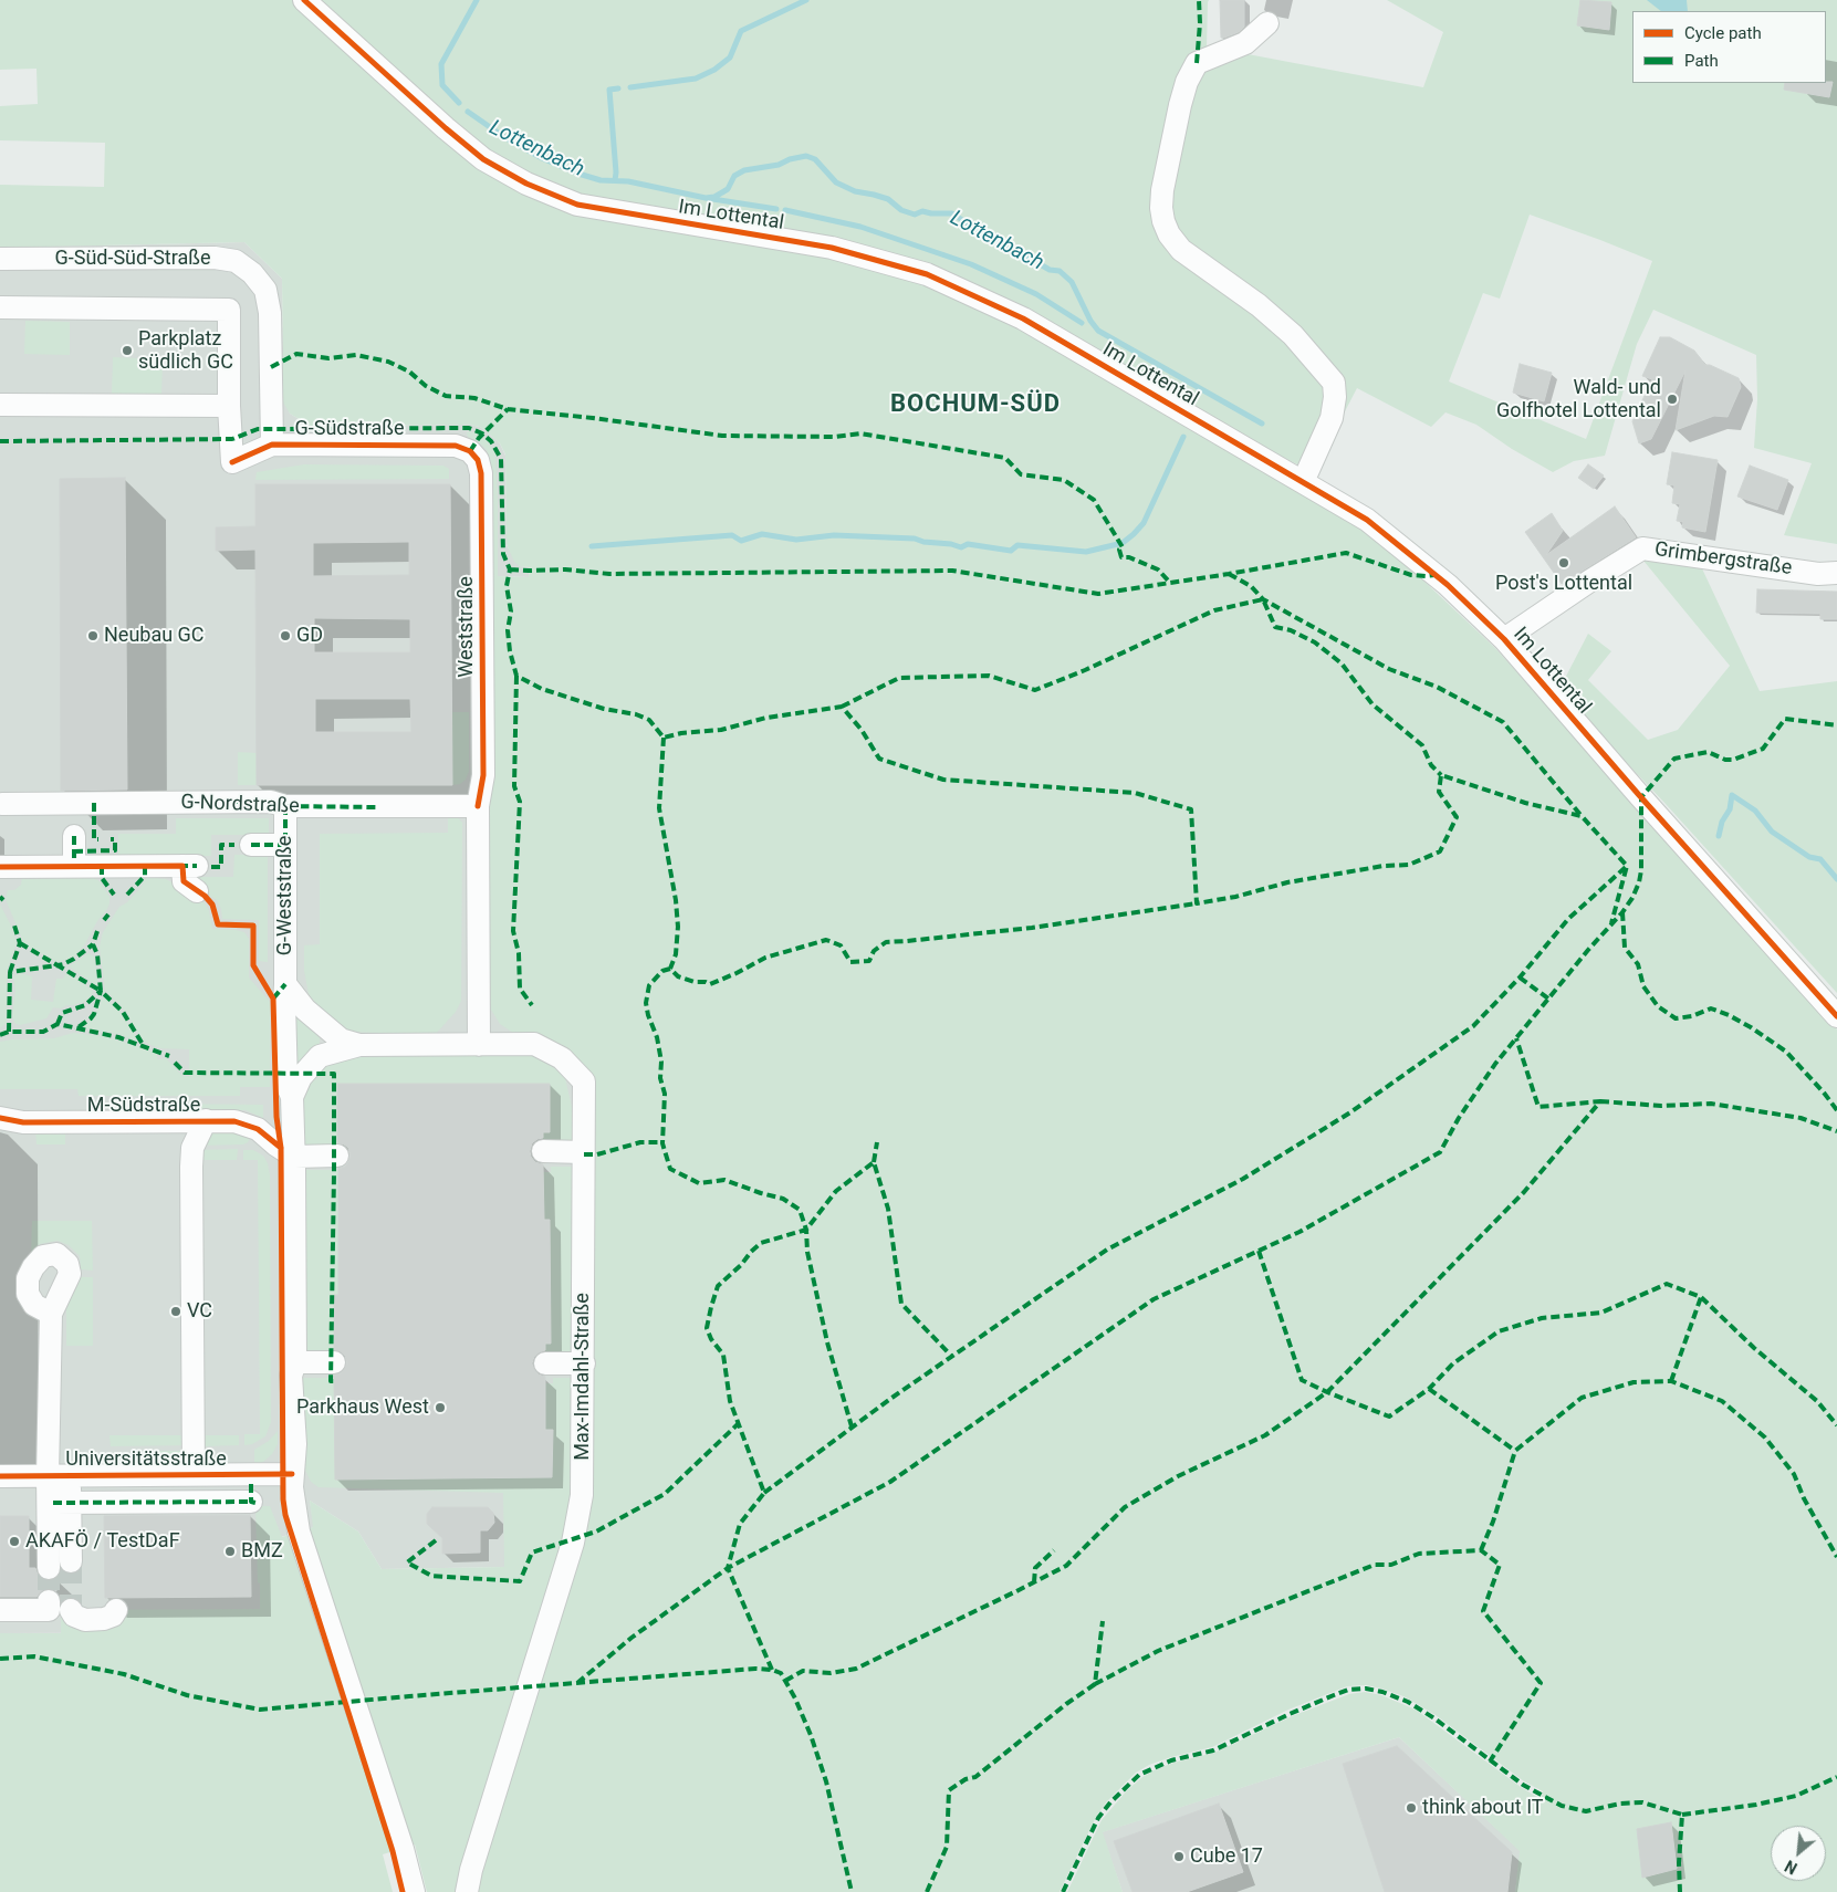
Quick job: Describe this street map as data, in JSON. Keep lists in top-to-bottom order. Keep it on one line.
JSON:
{"streets":{"street":["Im Lottental","G-Süd-Süd-Straße","G-Südstraße","Grimbergstraße","Weststraße","G-Nordstraße","G-Weststraße","M-Südstraße","Max-Imdahl-Straße","Universitätsstraße"]},"crossings":[["Im Lottental","Grimbergstraße"],["G-Süd-Süd-Straße","G-Südstraße"],["G-Südstraße","Weststraße"],["Weststraße","G-Nordstraße"],["Weststraße","Max-Imdahl-Straße"],["G-Nordstraße","G-Weststraße"],["G-Weststraße","Max-Imdahl-Straße"],["M-Südstraße","Max-Imdahl-Straße"],["Max-Imdahl-Straße","Universitätsstraße"]],"districts":["BOCHUM-SÜD"],"water":["Lottenbach"],"places":["Parkplatz südlich GC","Wald- und Golfhotel Lottental","Post's Lottental","Neubau GC","GD","VC","Parkhaus West","AKAFÖ / TestDaF","BMZ","think about IT","Cube 17"],"legend":["Cycle path","Path"],"north":"bottom left"}
